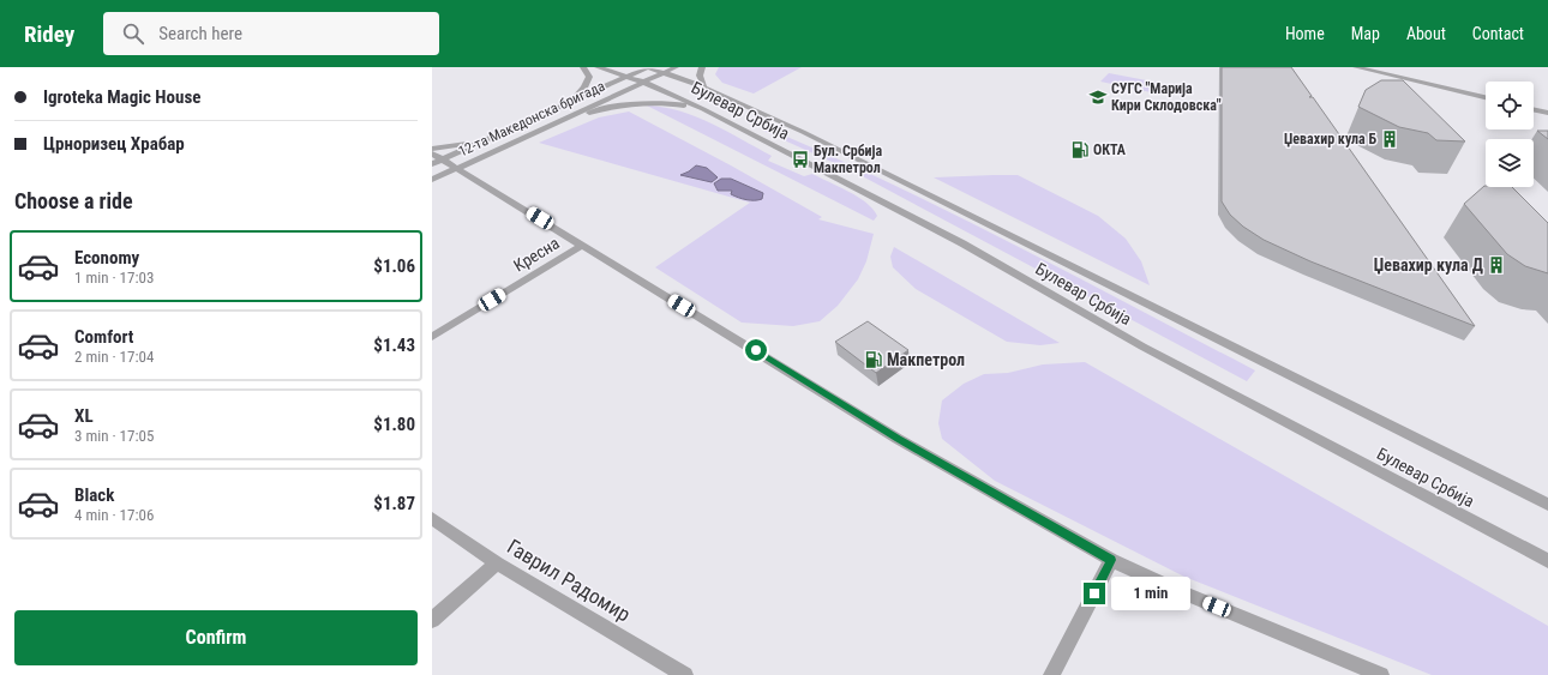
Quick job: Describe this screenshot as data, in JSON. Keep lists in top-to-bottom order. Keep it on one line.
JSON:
{"streets":{"street":["Булевар Србија","12-та Македонска бригада","Кресна","Гаврил Радомир"]},"crossings":[["Булевар Србија","12-та Македонска бригада"]],"places":{"school or university":["СУГС \"Марија Кири Склодовска\""],"building":["Џевахир кула Б","Џевахир кула Д"],"fuel station":["ОКТА","Макпетрол"],"bus stop":["Бул. Србија Макпетрол"]},"page":{"header":"Ridey","search":"Search here","nav":["Home","Map","About","Contact"],"banner":["Igroteka Magic House","Црноризец Храбар"],"heading":"Choose a ride","list":[{"name":"Economy","note":"1 min · 17:03","value":"$1.06"},{"name":"Comfort","note":"2 min · 17:04","value":"$1.43"},{"name":"XL","note":"3 min · 17:05","value":"$1.80"},{"name":"Black","note":"4 min · 17:06","value":"$1.87"}],"bubble":"1 min","buttons":"Confirm"}}
